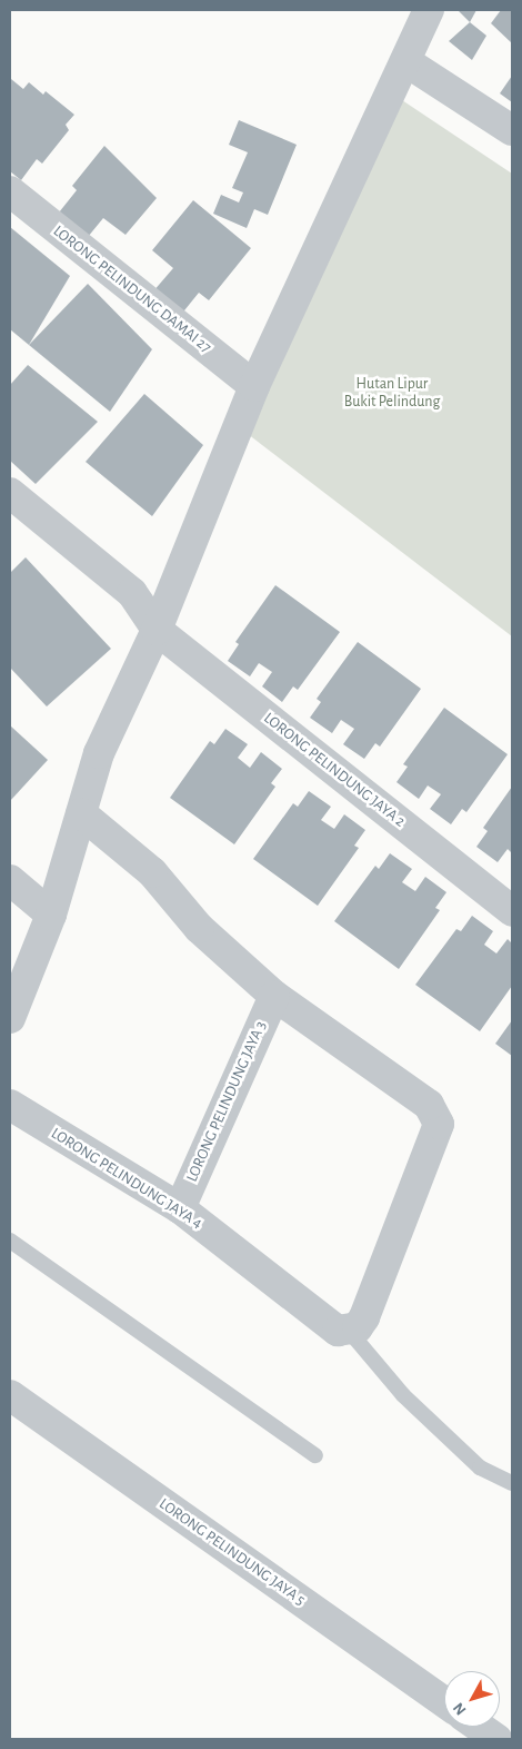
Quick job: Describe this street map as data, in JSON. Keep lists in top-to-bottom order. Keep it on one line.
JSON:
{"streets":{"street":["LORONG PELINDUNG DAMAI 27","LORONG PELINDUNG JAYA 2","LORONG PELINDUNG JAYA 3","LORONG PELINDUNG JAYA 4","LORONG PELINDUNG JAYA 5"]},"crossings":[["LORONG PELINDUNG JAYA 3","LORONG PELINDUNG JAYA 4"]],"parks":["Hutan Lipur Bukit Pelindung"],"north":"bottom left"}
